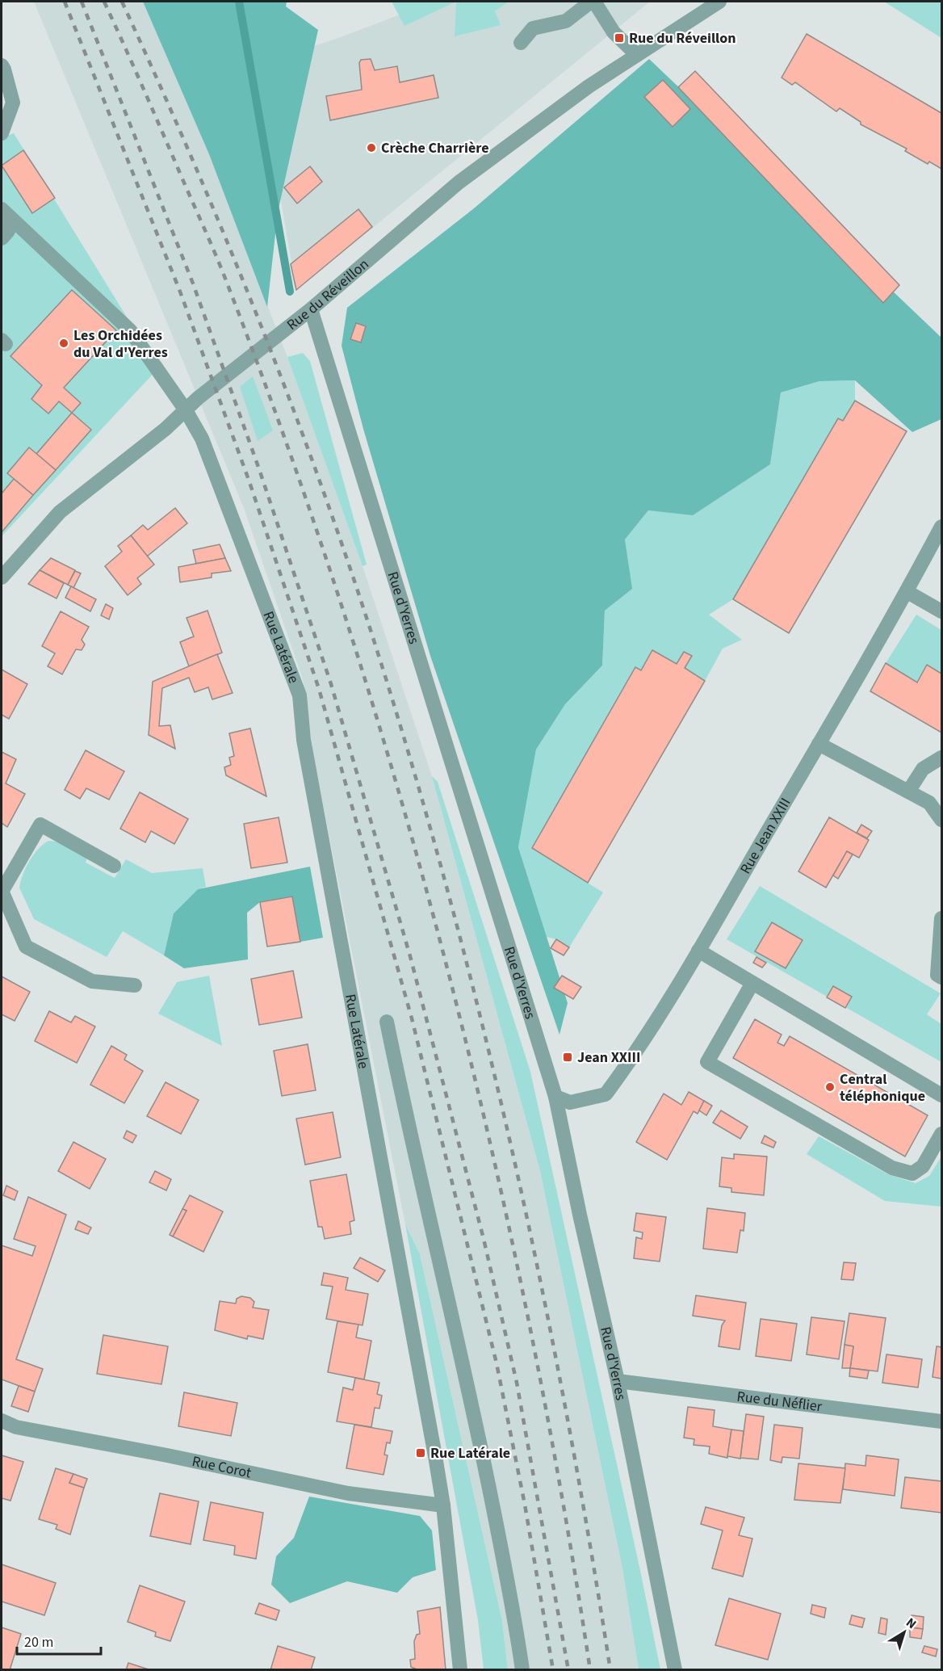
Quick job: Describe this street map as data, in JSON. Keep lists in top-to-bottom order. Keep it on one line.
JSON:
{"streets":{"street":["Rue du Réveillon","Rue d'Yerres","Rue Latérale","Rue Jean XXIII","Rue du Néflier","Rue Corot"]},"crossings":[["Rue du Réveillon","Rue d'Yerres"],["Rue du Réveillon","Rue Latérale"],["Rue d'Yerres","Rue Jean XXIII"],["Rue d'Yerres","Rue du Néflier"],["Rue Latérale","Rue Corot"]],"places":{"transit":["Rue du Réveillon","Jean XXIII","Rue Latérale"],"other":["Crèche Charrière","Les Orchidées du Val d'Yerres","Central téléphonique"]},"scale_bar":"20 m","north":"top right"}
